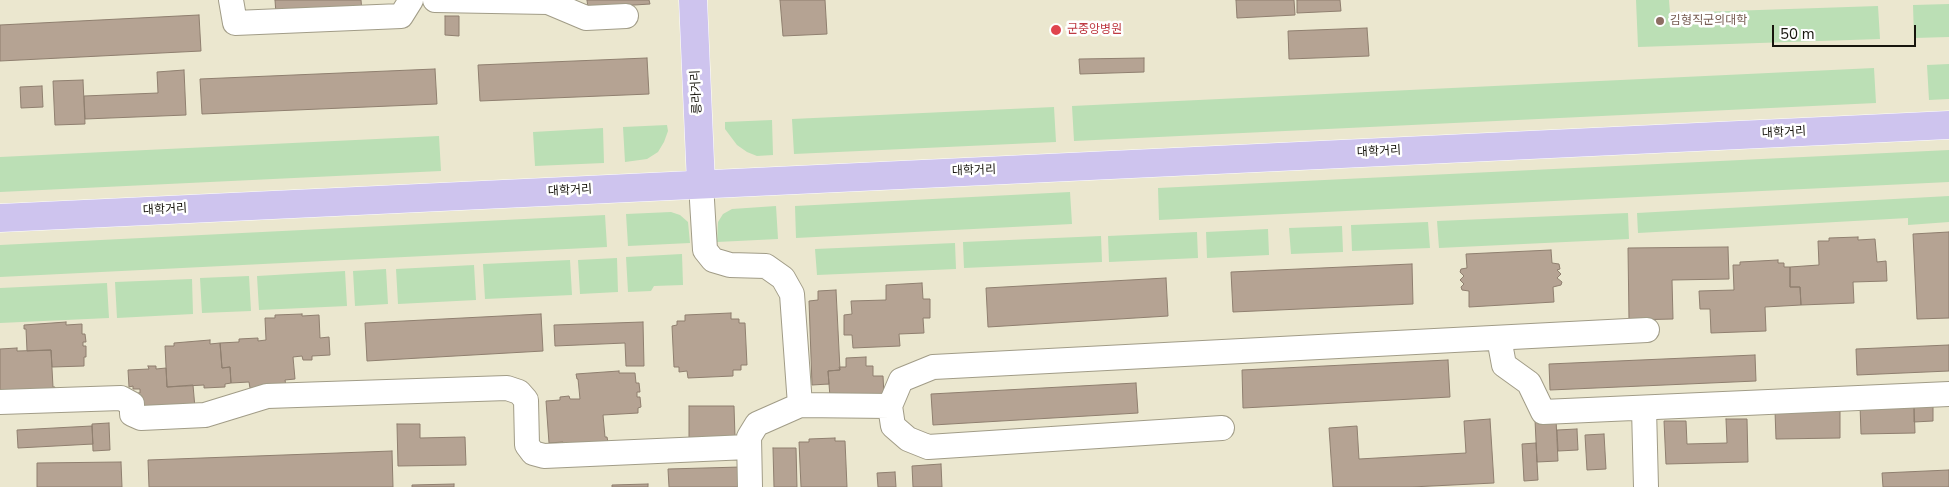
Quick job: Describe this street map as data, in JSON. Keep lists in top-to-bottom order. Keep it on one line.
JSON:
{"streets":{"main road":["릉라거리","대학거리"]},"crossings":[["릉라거리","대학거리"]],"places":["김형직군의대학","군중앙병원"],"scale_bar":"50 m"}
